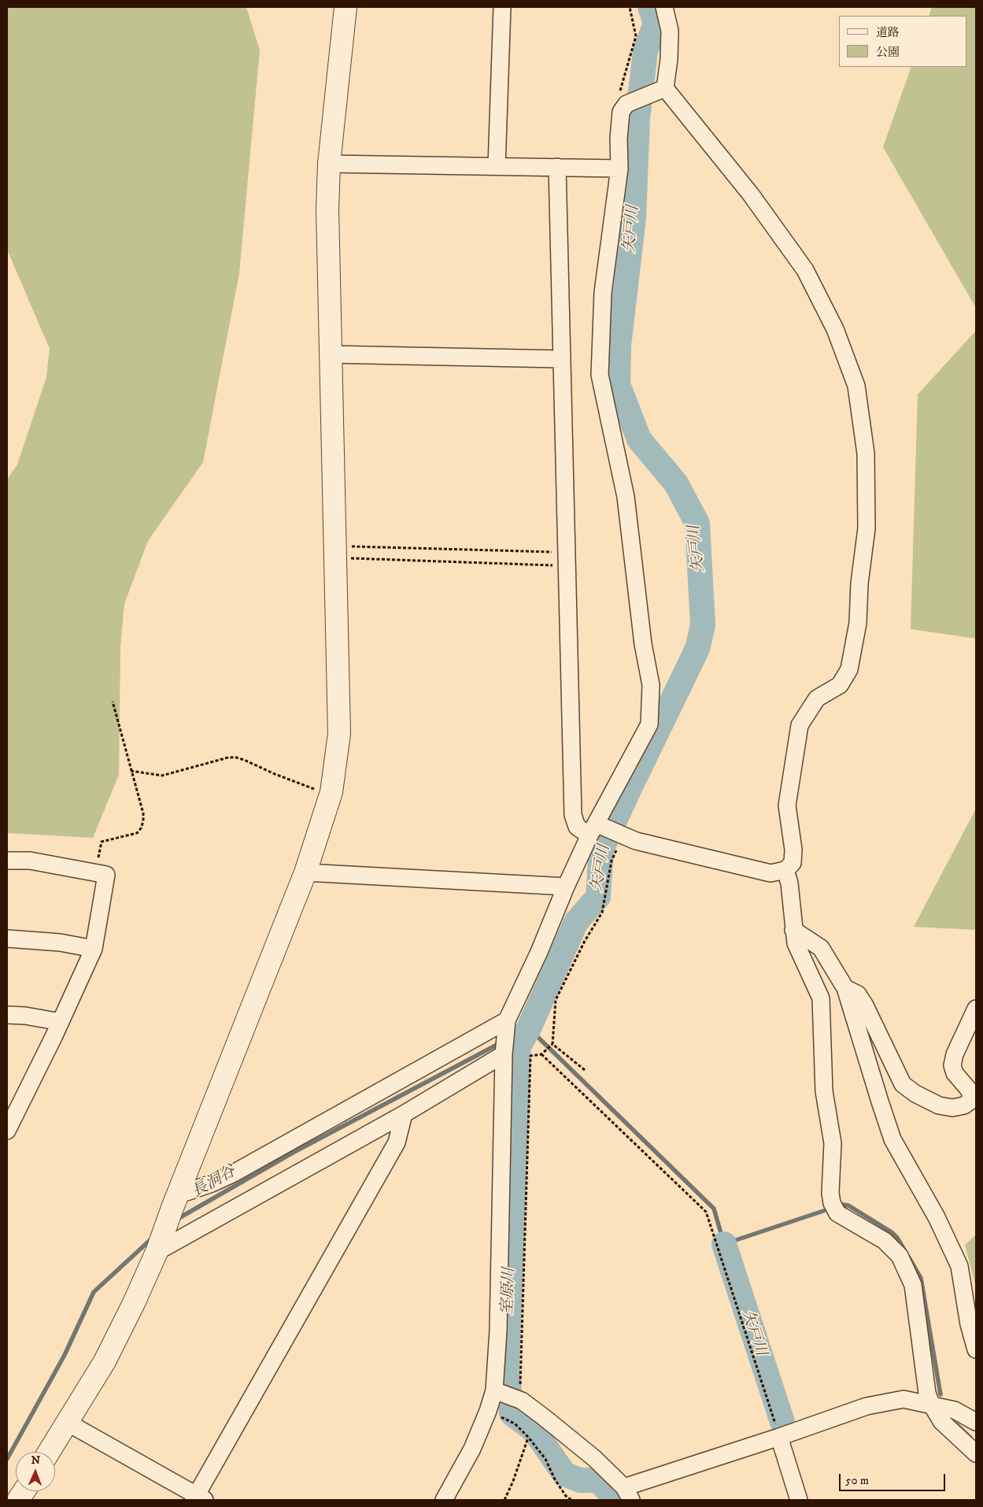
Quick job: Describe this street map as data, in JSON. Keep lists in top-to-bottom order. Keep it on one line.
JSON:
{"water":["矢戸川","長洞谷","室原川"],"legend":["道路","公園"],"scale_bar":"50 m","north":"top"}
